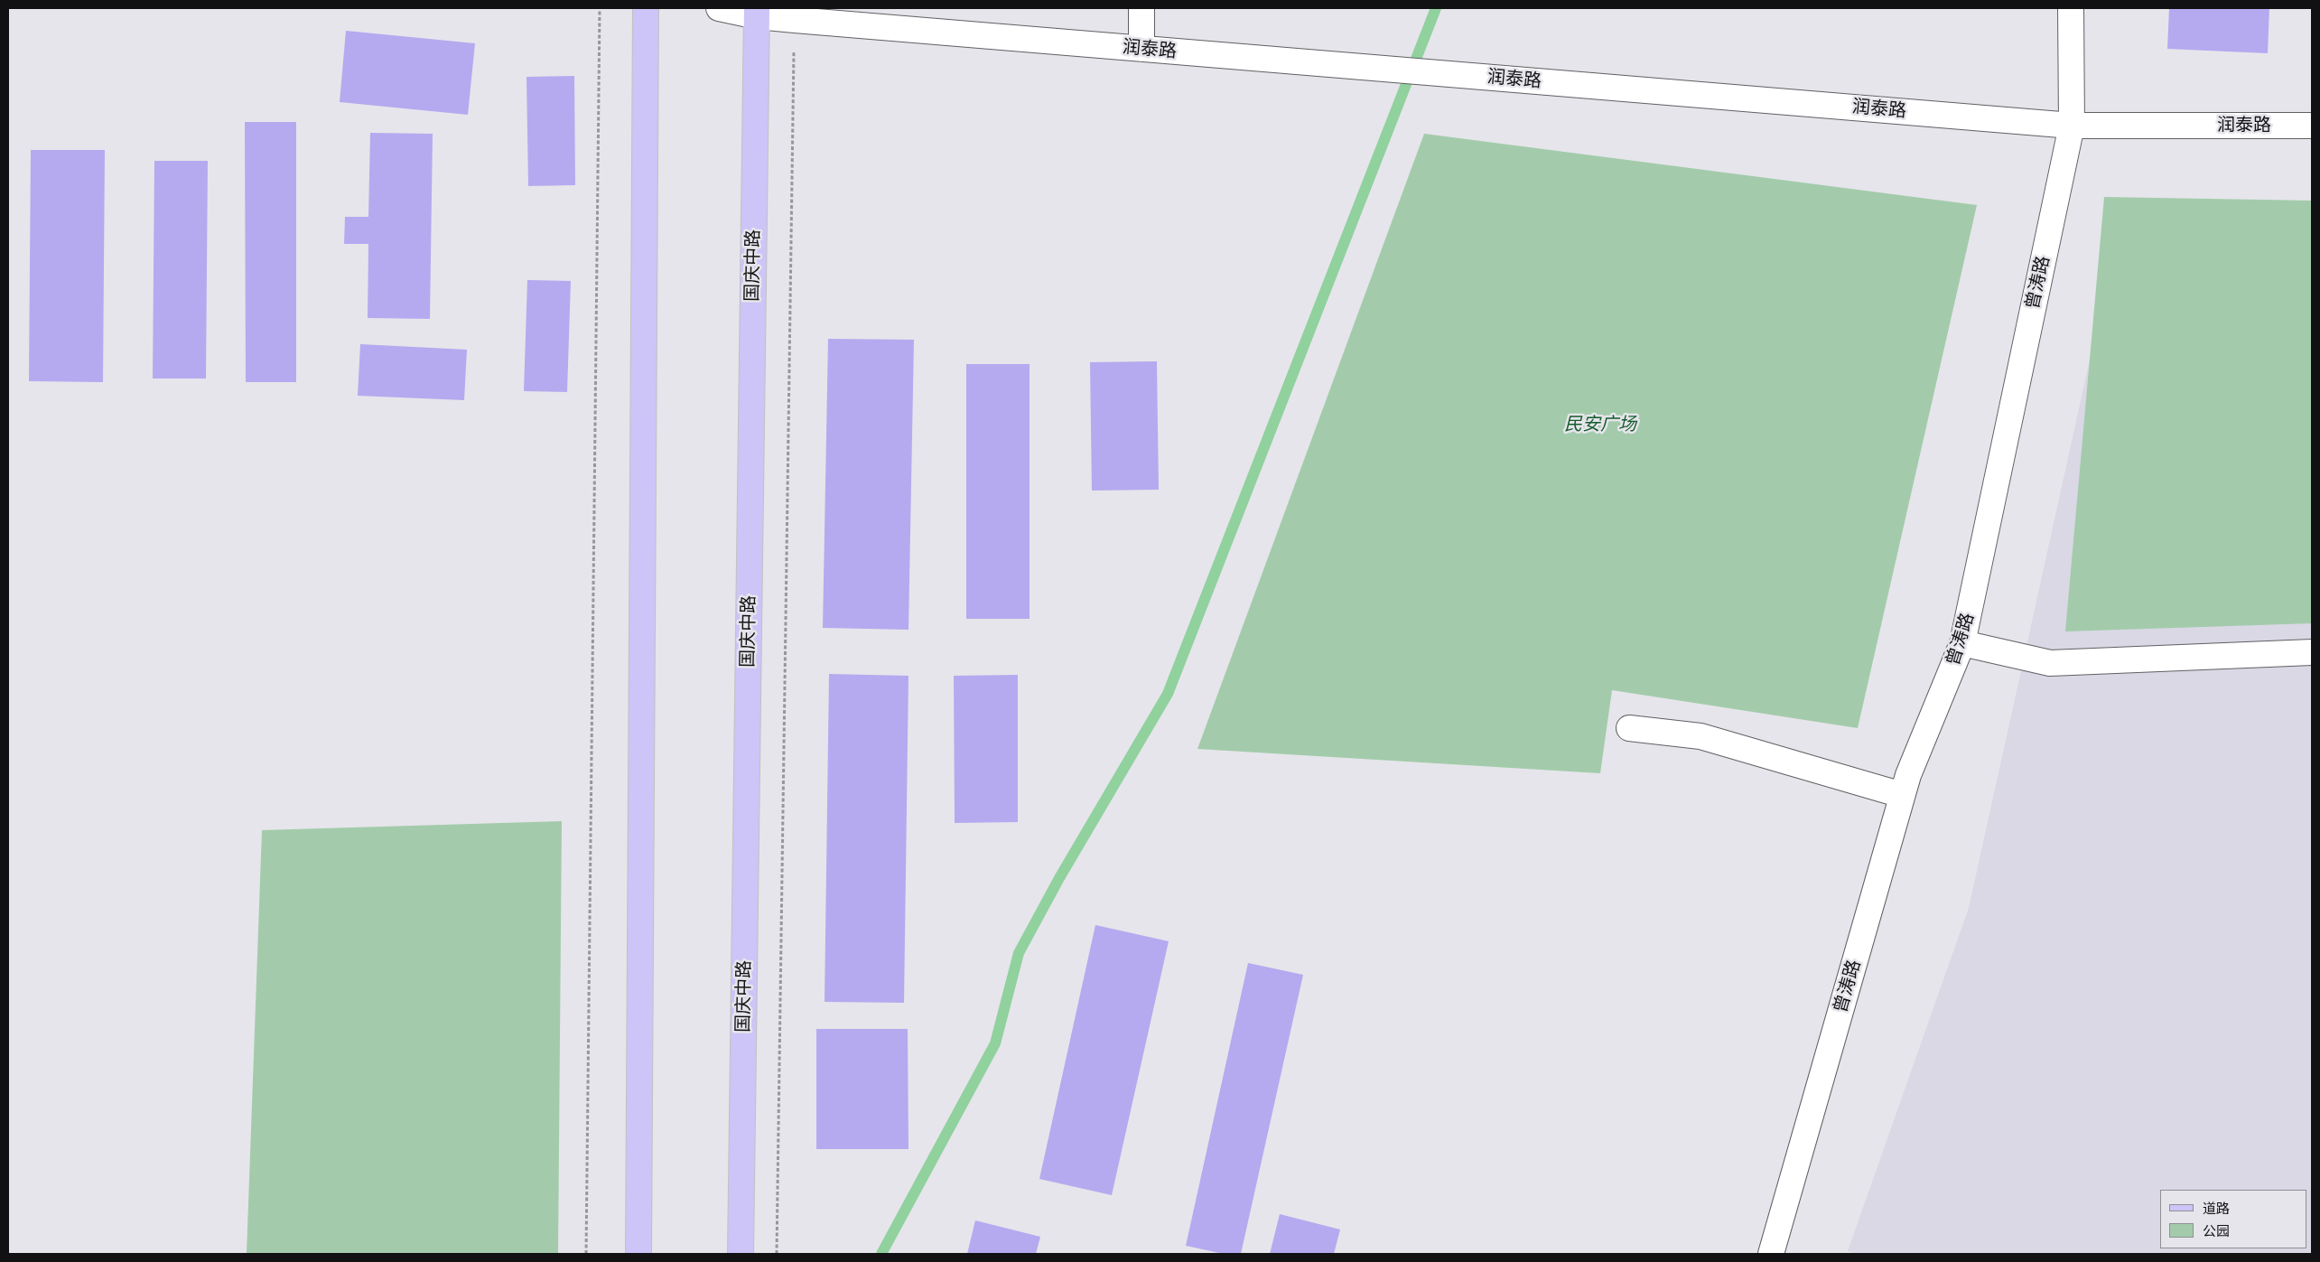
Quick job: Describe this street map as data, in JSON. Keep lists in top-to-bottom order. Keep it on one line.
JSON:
{"streets":{"main road":["国庆中路"],"street":["润泰路","曾涛路"]},"crossings":[["润泰路","国庆中路"],["润泰路","曾涛路"]],"parks":["民安广场"],"legend":["道路","公园"]}
